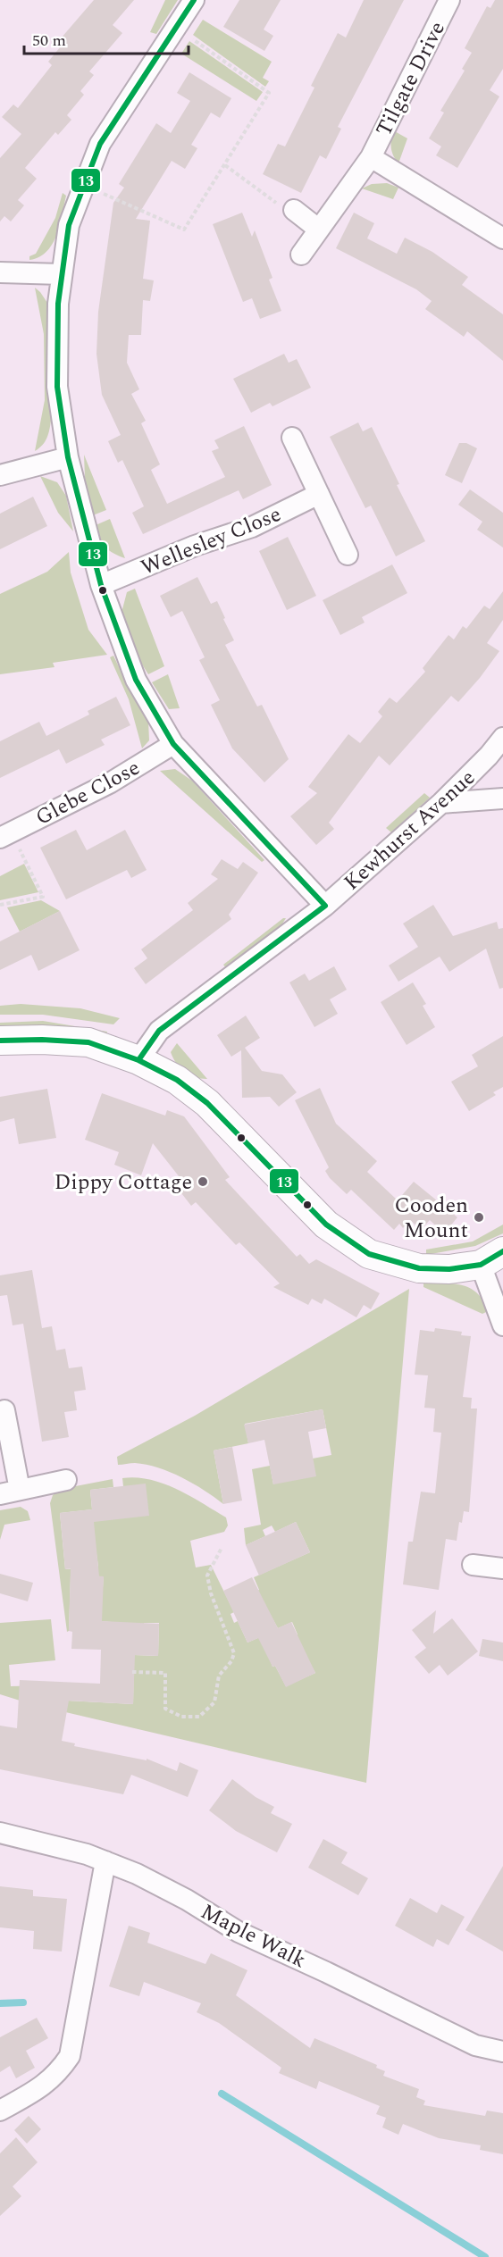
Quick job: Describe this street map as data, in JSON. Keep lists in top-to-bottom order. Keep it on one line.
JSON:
{"streets":{"street":["Tilgate Drive","Wellesley Close","Glebe Close","Kewhurst Avenue","Maple Walk"]},"places":["Dippy Cottage","Cooden Mount"],"lines":["transit line 13"],"scale_bar":"50 m"}
